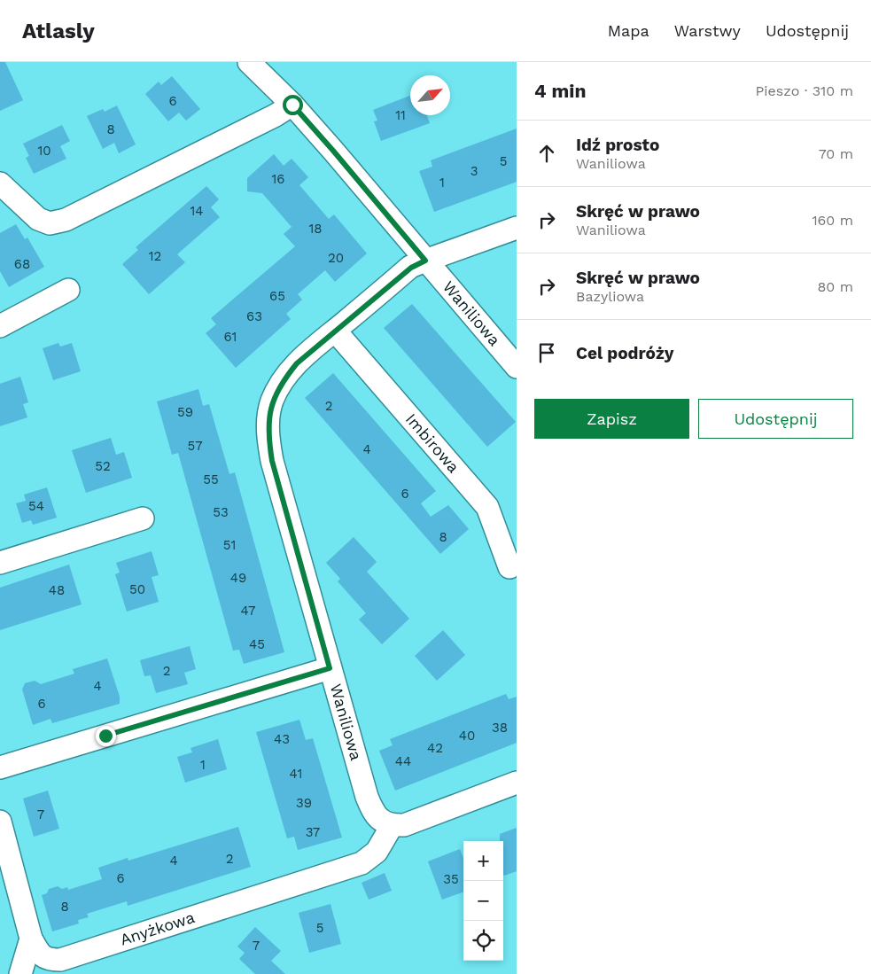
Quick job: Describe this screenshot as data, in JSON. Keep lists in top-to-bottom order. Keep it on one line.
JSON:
{"streets":{"street":["Waniliowa","Imbirowa","Anyżkowa"]},"crossings":[["Waniliowa","Imbirowa"],["Waniliowa","Anyżkowa"]],"house_numbers":["6","11","8","10","5","3","16","1","14","18","12","20","68","65","63","61","2","59","57","4","52","55","6","54","53","8","51","49","50","48","47","45","2","4","6","38","40","43","42","44","1","41","39","7","37","2","4","6","35","8","5","7"],"north":"top right","page":{"header":"Atlasly","nav":["Mapa","Warstwy","Udostępnij"],"heading":["4 min","Pieszo · 310 m"],"list":[["Idź prosto","Waniliowa","70 m"],["Skręć w prawo","Waniliowa","160 m"],["Skręć w prawo","Bazyliowa","80 m"],"Cel podróży"],"buttons":["Zapisz","Udostępnij"],"map_buttons":["+","−"]}}
